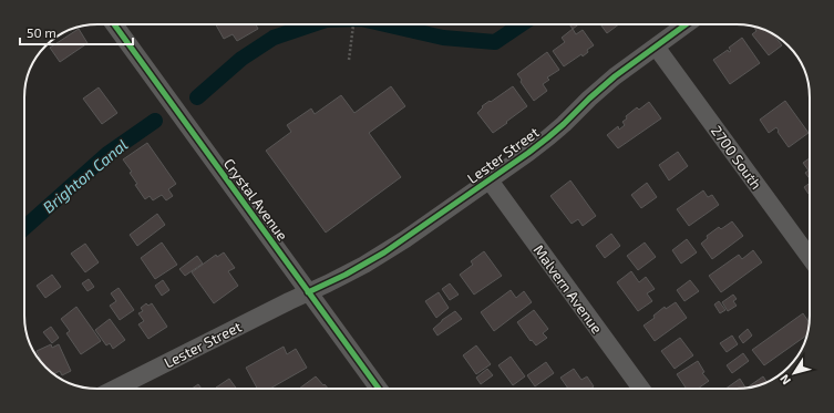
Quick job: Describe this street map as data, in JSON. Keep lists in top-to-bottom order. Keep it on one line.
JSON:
{"streets":{"street":["Lester Street","2700 South","Crystal Avenue","Malvern Avenue"]},"crossings":[["Lester Street","2700 South"],["Lester Street","Crystal Avenue"],["Lester Street","Malvern Avenue"]],"water":["Brighton Canal"],"scale_bar":"50 m","north":"bottom left"}
